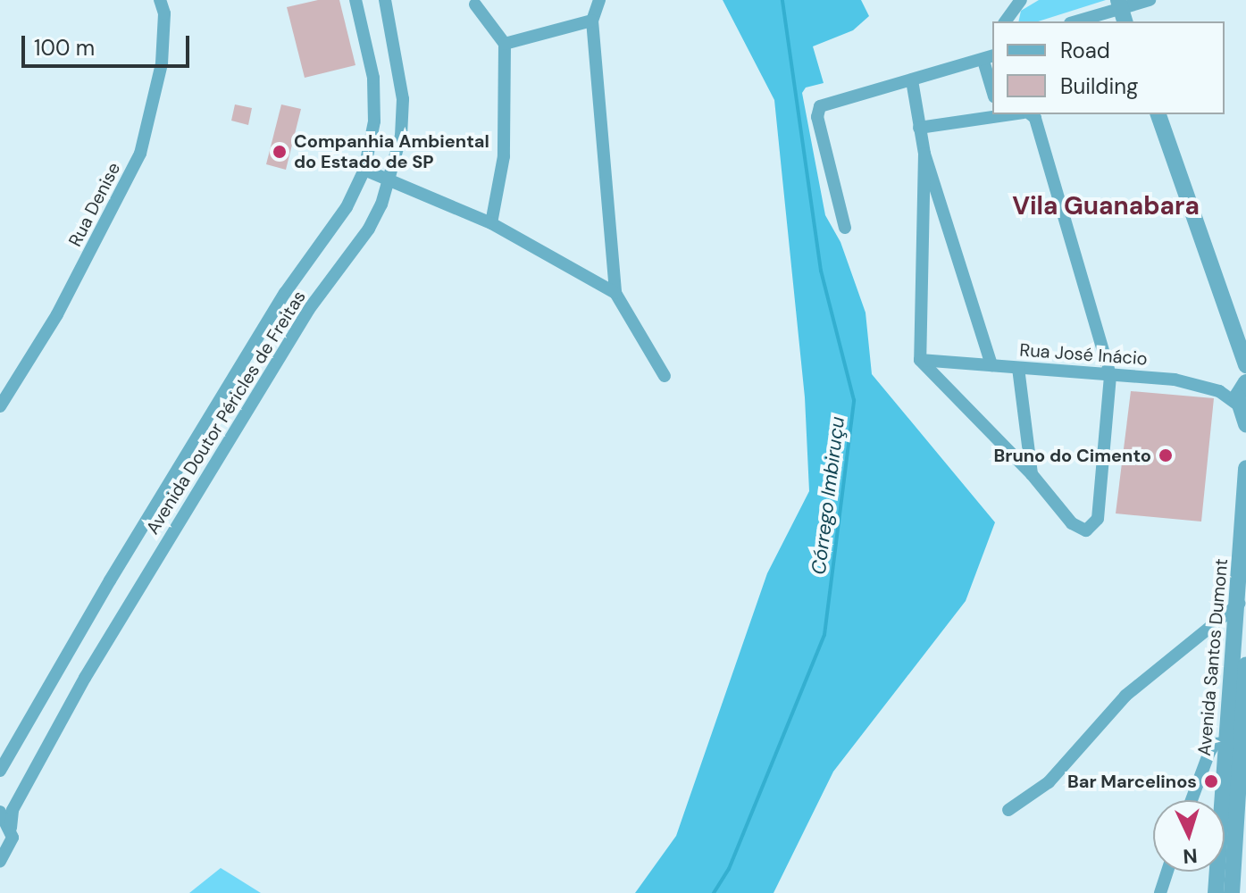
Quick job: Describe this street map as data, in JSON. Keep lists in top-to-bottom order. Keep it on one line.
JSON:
{"streets":{"street":["Rua Denise","Rua José Inácio","Avenida Doutor Péricles de Freitas","Avenida Santos Dumont"]},"districts":["Vila Guanabara"],"water":["Córrego Imbiruçu"],"places":["Companhia Ambiental do Estado de SP","Bruno do Cimento","Bar Marcelinos"],"legend":["Road","Building"],"scale_bar":"100 m","north":"bottom"}
